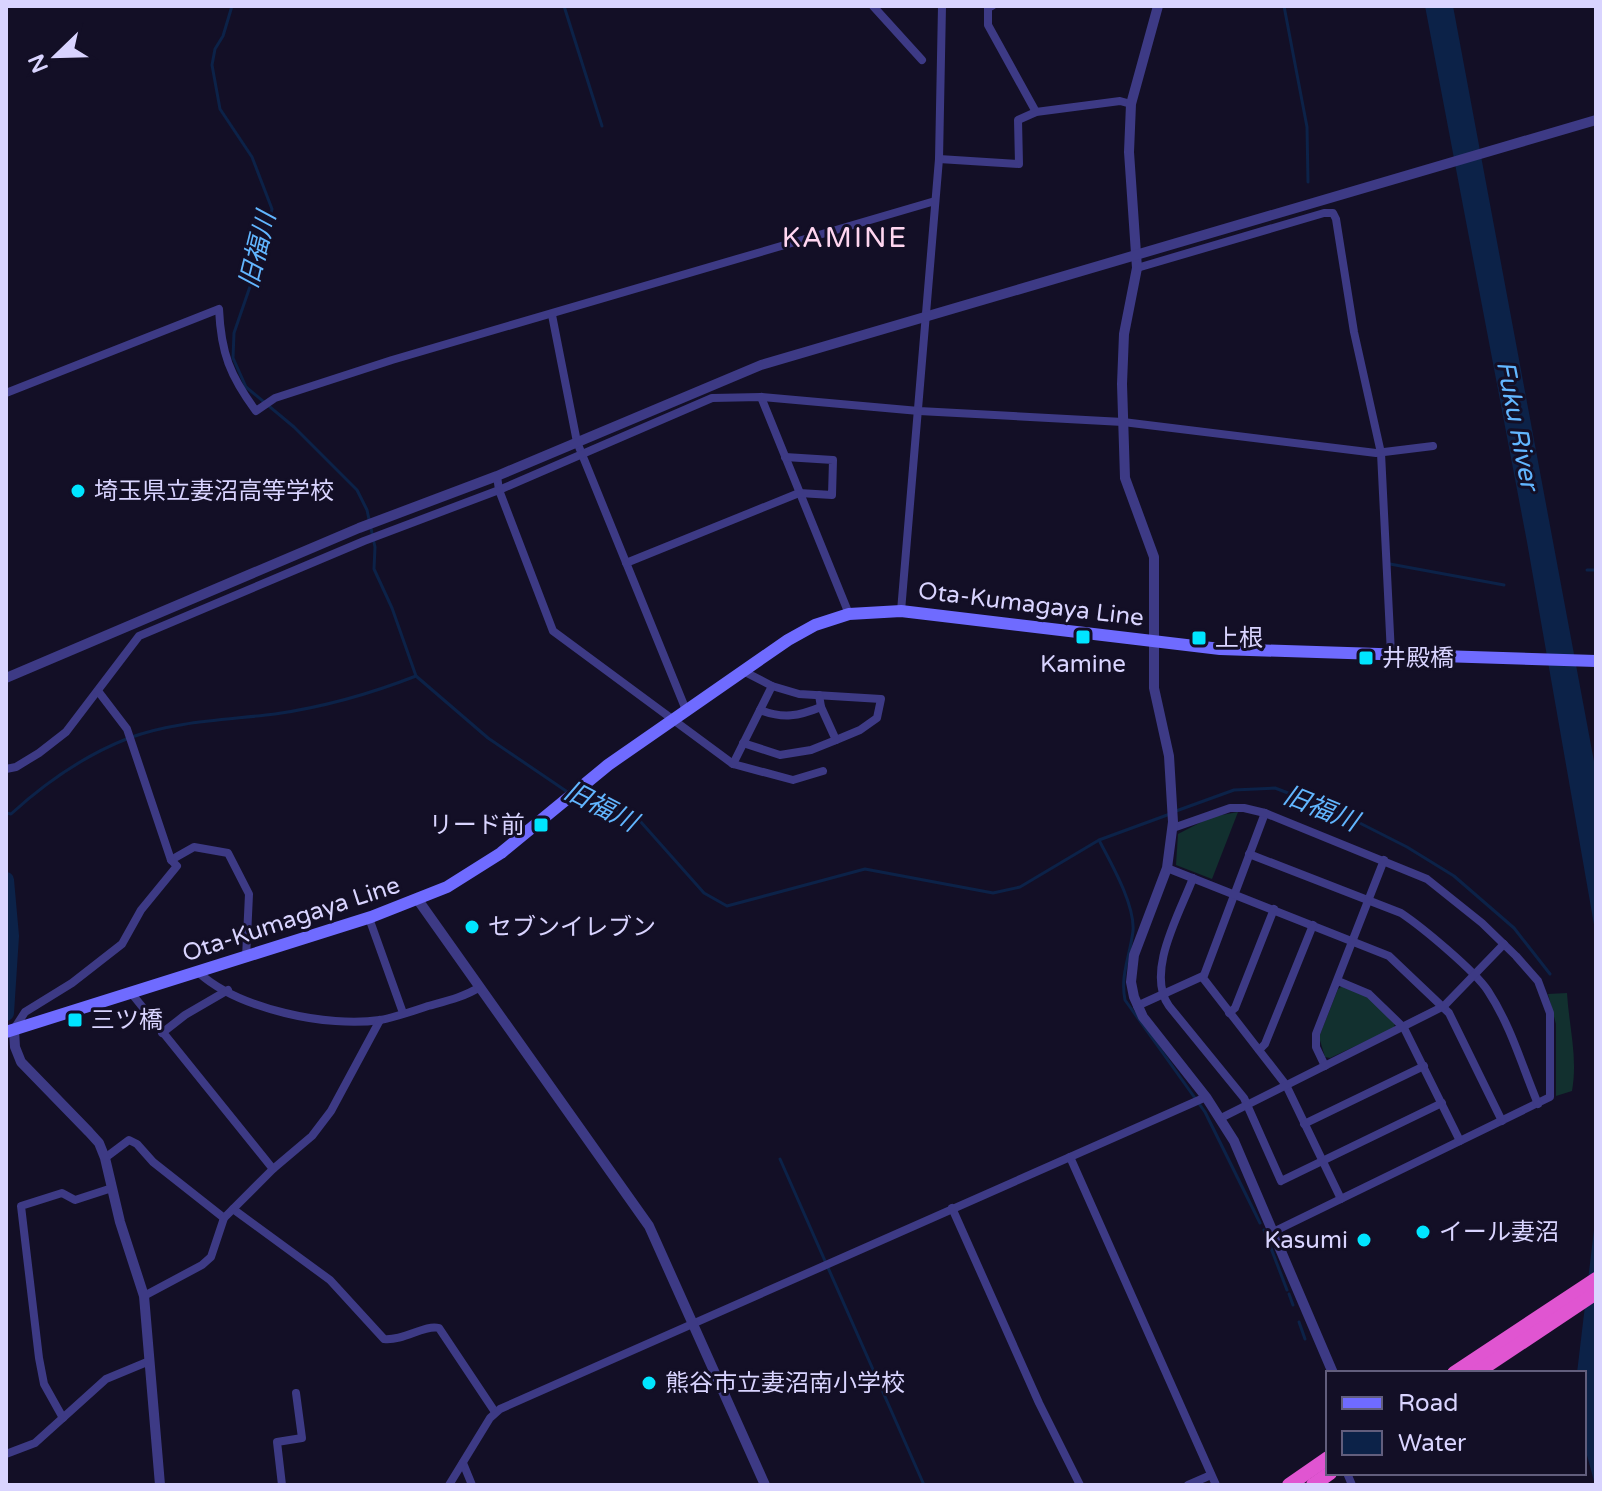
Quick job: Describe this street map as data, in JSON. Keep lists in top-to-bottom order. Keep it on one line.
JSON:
{"streets":{"main road":["Ota-Kumagaya Line"]},"districts":["KAMINE"],"water":["旧福川","Fuku River"],"places":{"other":["埼玉県立妻沼高等学校","セブンイレブン","イール妻沼","Kasumi","熊谷市立妻沼南小学校"],"transit":["Kamine","上根","井殿橋","リード前","三ツ橋"]},"legend":["Road","Water"],"north":"bottom left"}
